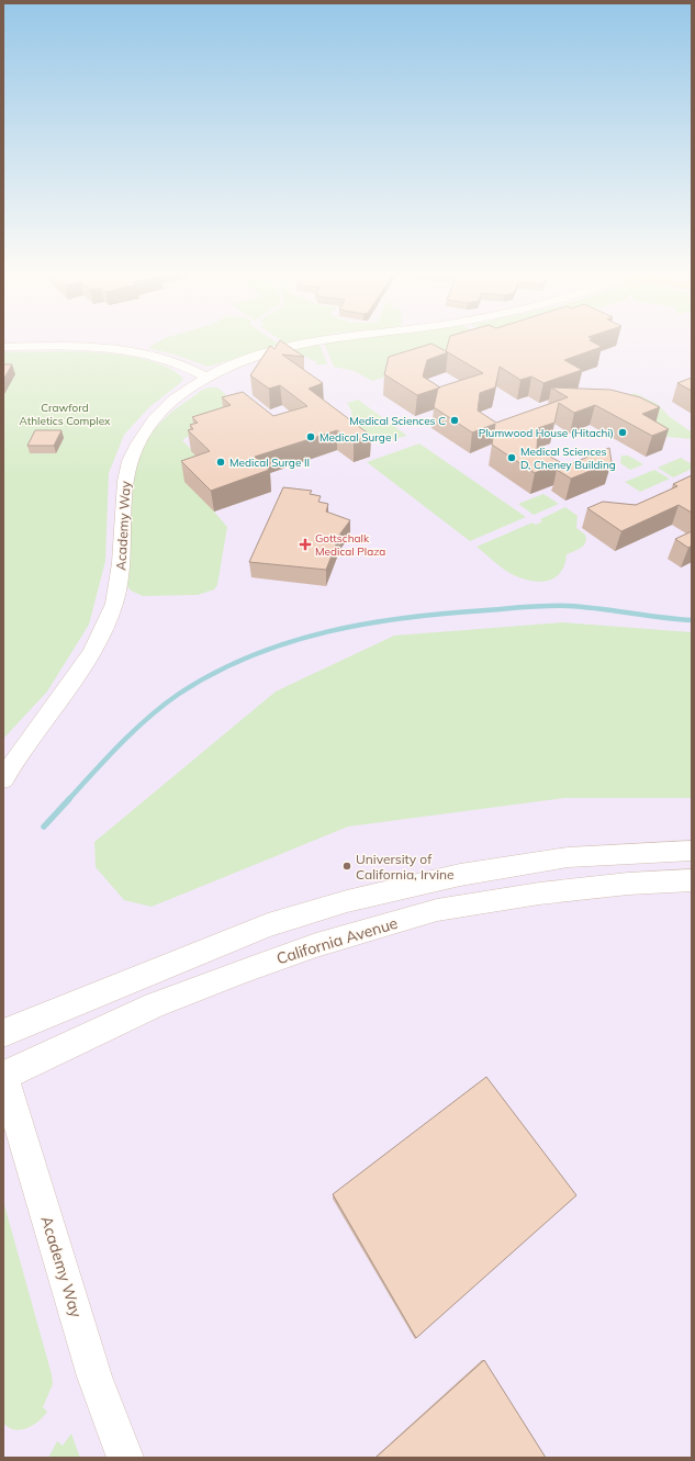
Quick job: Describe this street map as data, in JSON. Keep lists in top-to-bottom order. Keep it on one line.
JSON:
{"streets":{"street":["Academy Way","California Avenue"]},"crossings":[["Academy Way","California Avenue"]],"parks":["Crawford Athletics Complex"],"places":{"other":["Medical Sciences C","Plumwood House (Hitachi)","Medical Surge I","Medical Sciences D, Cheney Building","Medical Surge II","University of California, Irvine"],"health":["Gottschalk Medical Plaza"]}}
